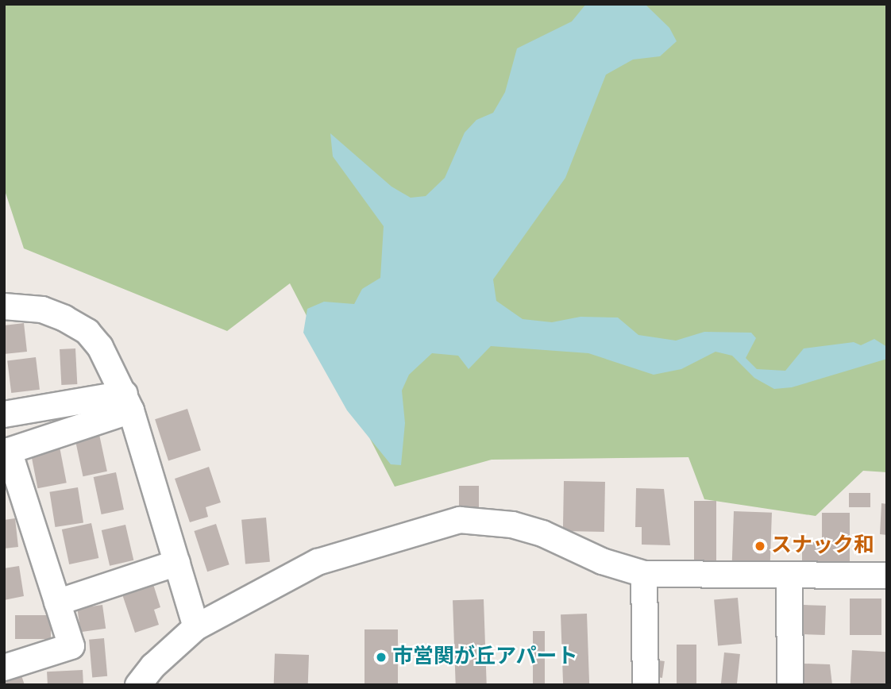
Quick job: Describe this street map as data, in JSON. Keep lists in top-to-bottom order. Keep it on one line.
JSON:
{"places":["スナック和","市営関が丘アパート"]}
